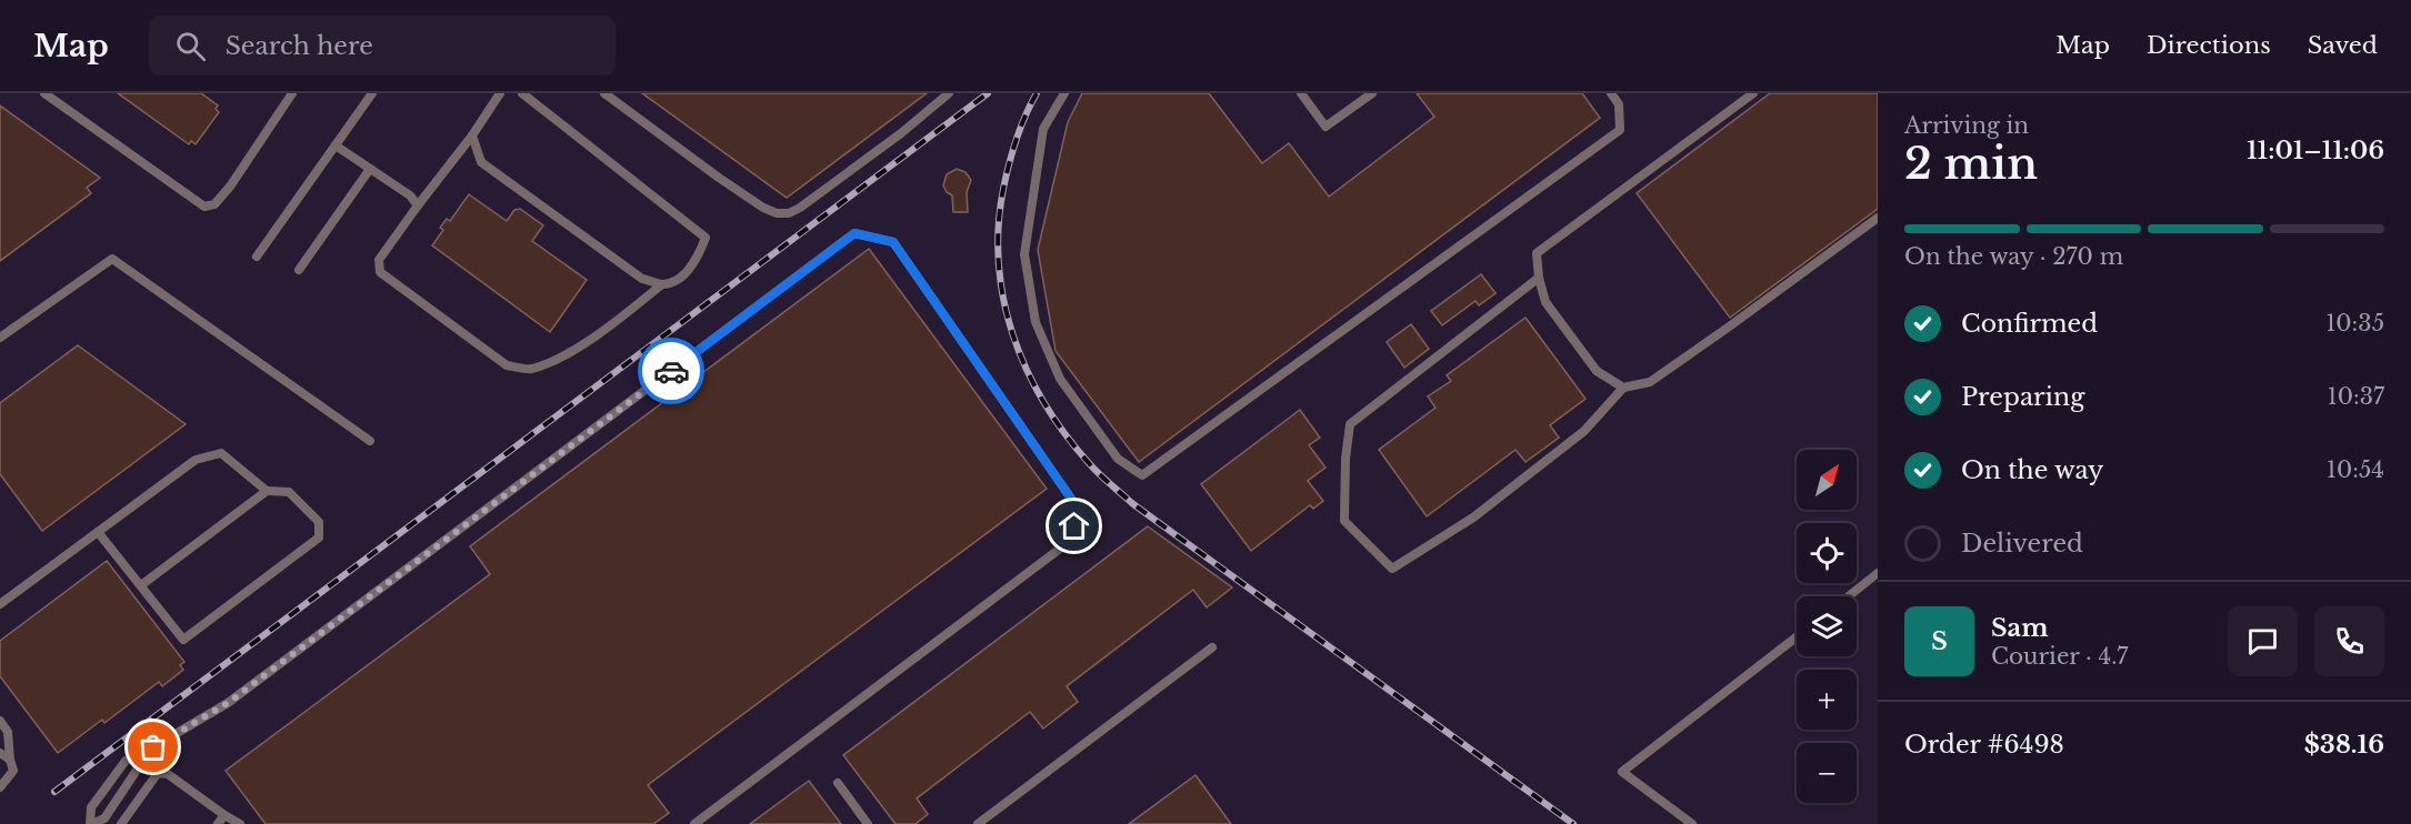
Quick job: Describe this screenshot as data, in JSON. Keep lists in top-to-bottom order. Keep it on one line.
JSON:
{"north":"top right","page":{"header":"Map","search":"Search here","nav":["Map","Directions","Saved"],"heading":["2 min","Arriving in","11:01–11:06"],"panel":["Sam","Courier · 4.7","Order #6498","$38.16"],"bar":"On the way · 270 m","list":[["Confirmed","10:35"],["Preparing","10:37"],["On the way","10:54"],"Delivered"],"map_buttons":["+","−"],"round":"S"}}
